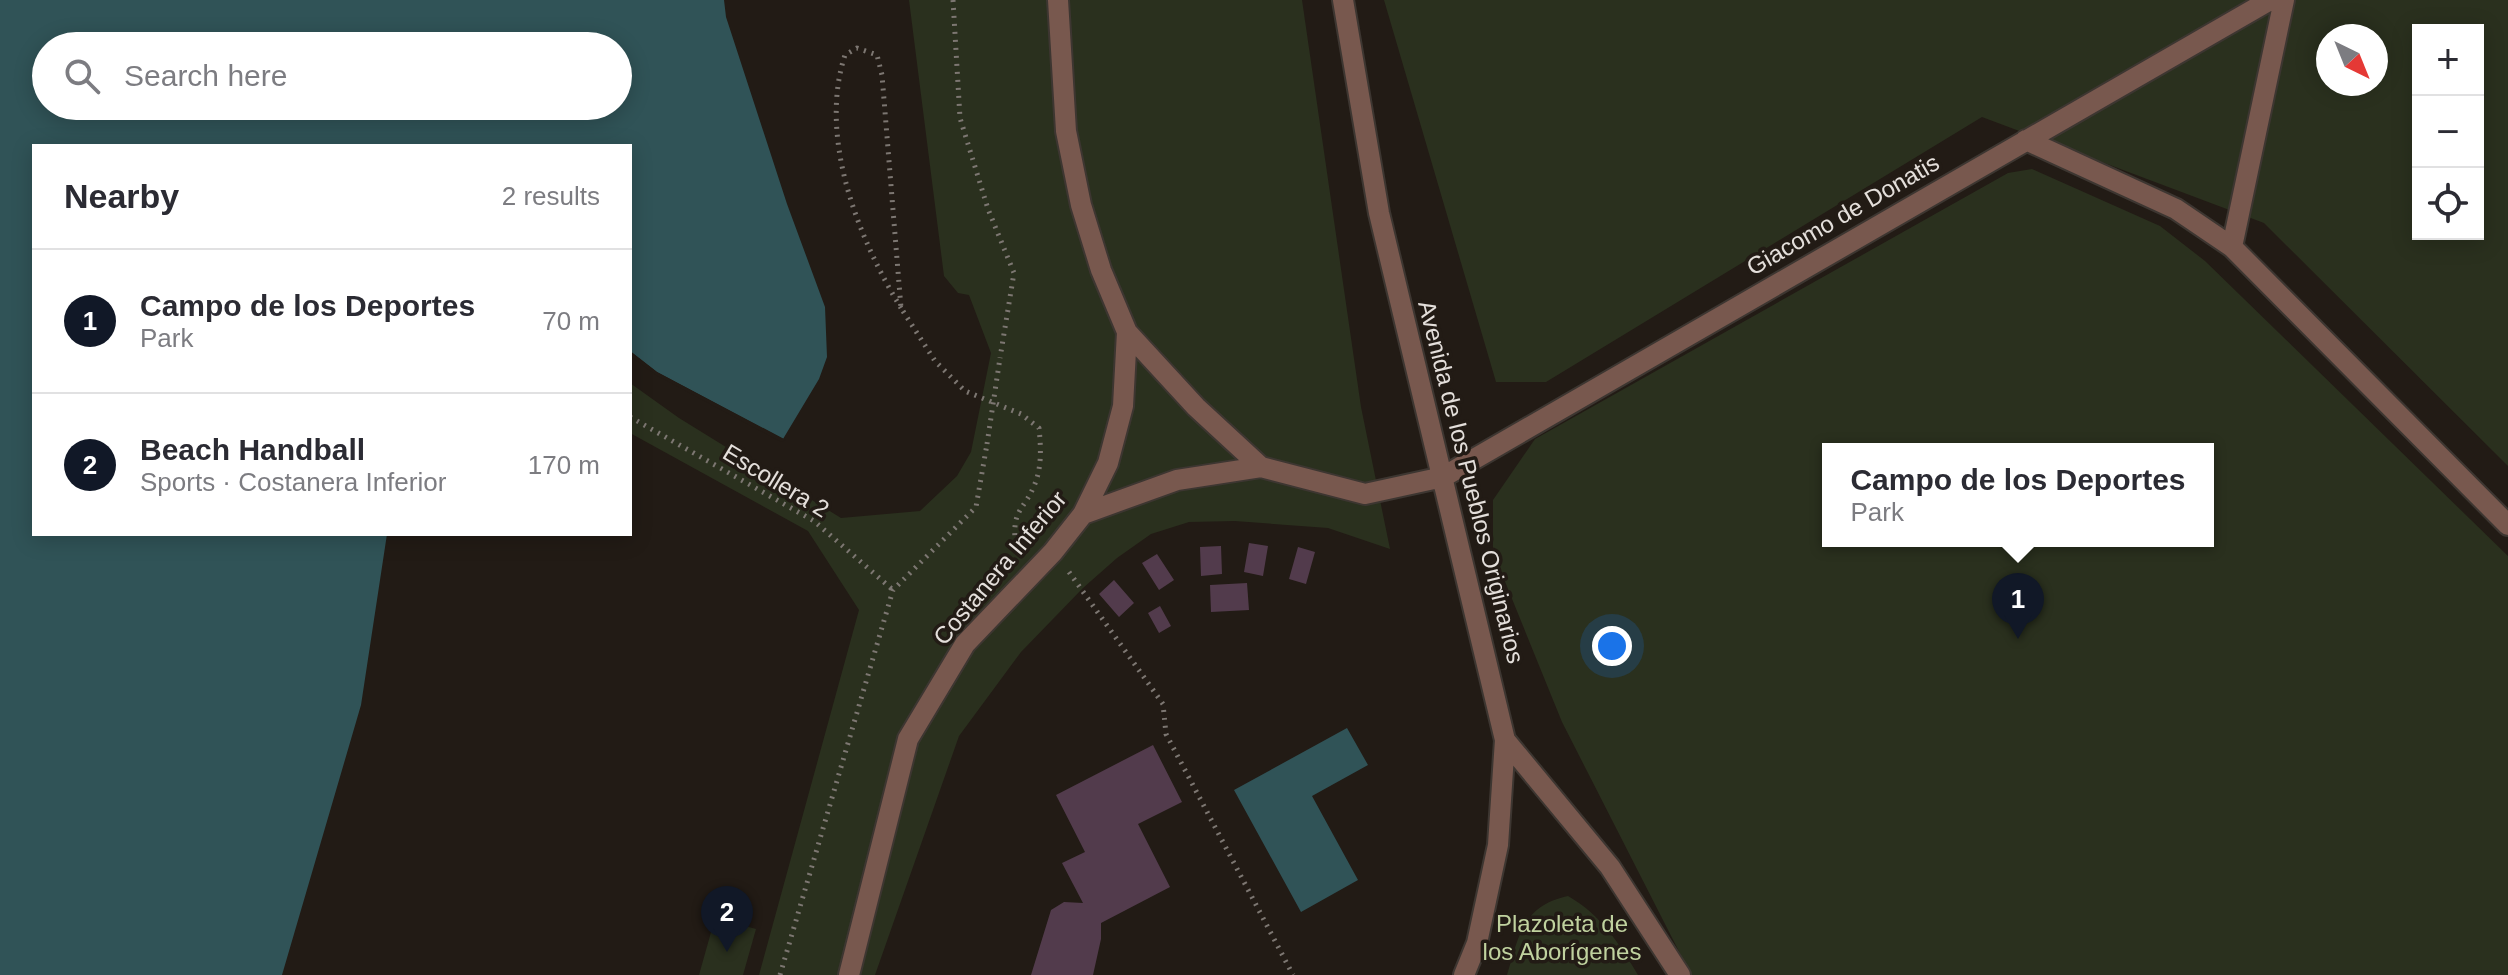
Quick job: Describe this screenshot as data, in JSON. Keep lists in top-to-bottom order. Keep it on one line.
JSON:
{"streets":{"street":["Giacomo de Donatis","Avenida de los Pueblos Originarios","Costanera Inferior"],"path":["Escollera 2"]},"crossings":[["Giacomo de Donatis","Avenida de los Pueblos Originarios"]],"parks":["Plazoleta de los Aborígenes"],"north":"bottom right","page":{"map_buttons":["+","−"],"search":"Search here","heading":["Nearby","2 results"],"list":[{"mark":"1","name":"Campo de los Deportes","note":"Park","value":"70 m"},{"mark":"2","name":"Beach Handball","note":"Sports · Costanera Inferior","value":"170 m"}],"popup":["Campo de los Deportes","Park"],"pins":["1","2"]}}
